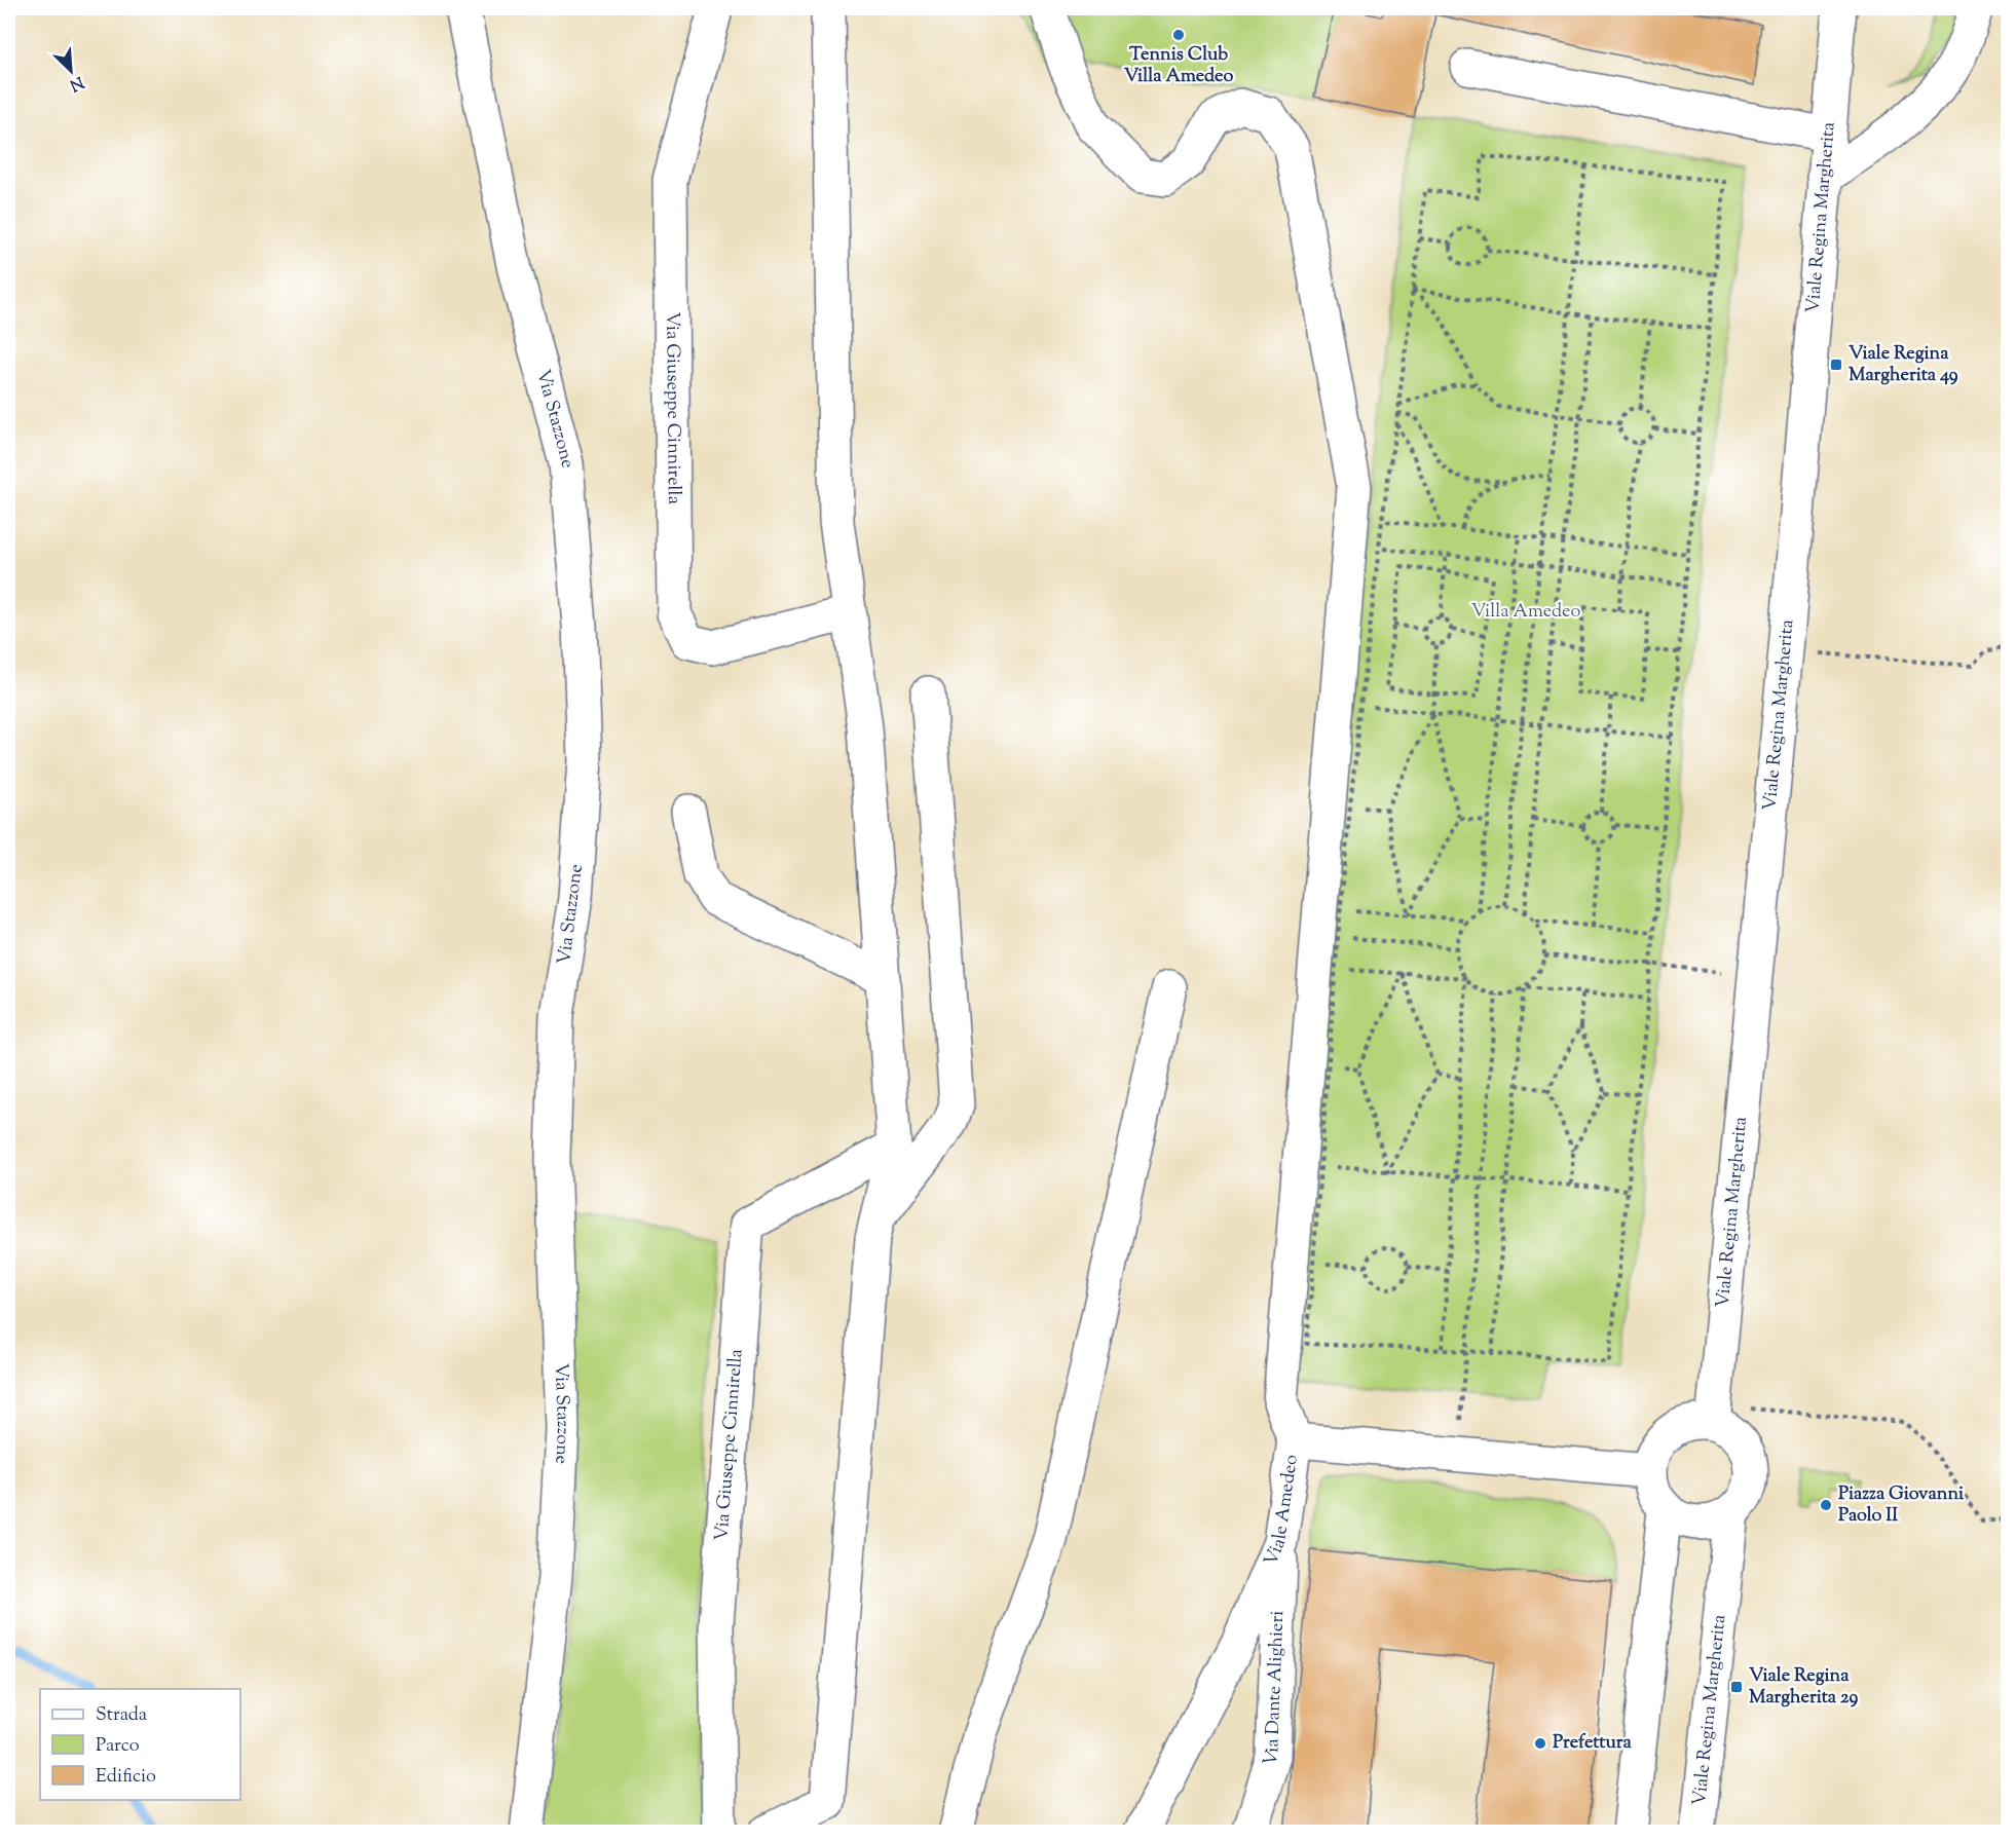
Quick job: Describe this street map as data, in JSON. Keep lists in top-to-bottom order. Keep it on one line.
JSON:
{"streets":{"street":["Viale Regina Margherita","Via Giuseppe Cinnirella","Via Stazzone","Viale Amedeo","Via Dante Alighieri"]},"crossings":[["Viale Regina Margherita","Viale Amedeo"],["Viale Amedeo","Via Dante Alighieri"]],"parks":["Villa Amedeo"],"places":{"other":["Tennis Club Villa Amedeo","Piazza Giovanni Paolo II","Prefettura"],"transit":["Viale Regina Margherita 49","Viale Regina Margherita 29"]},"legend":["Strada","Parco","Edificio"],"north":"bottom right"}
